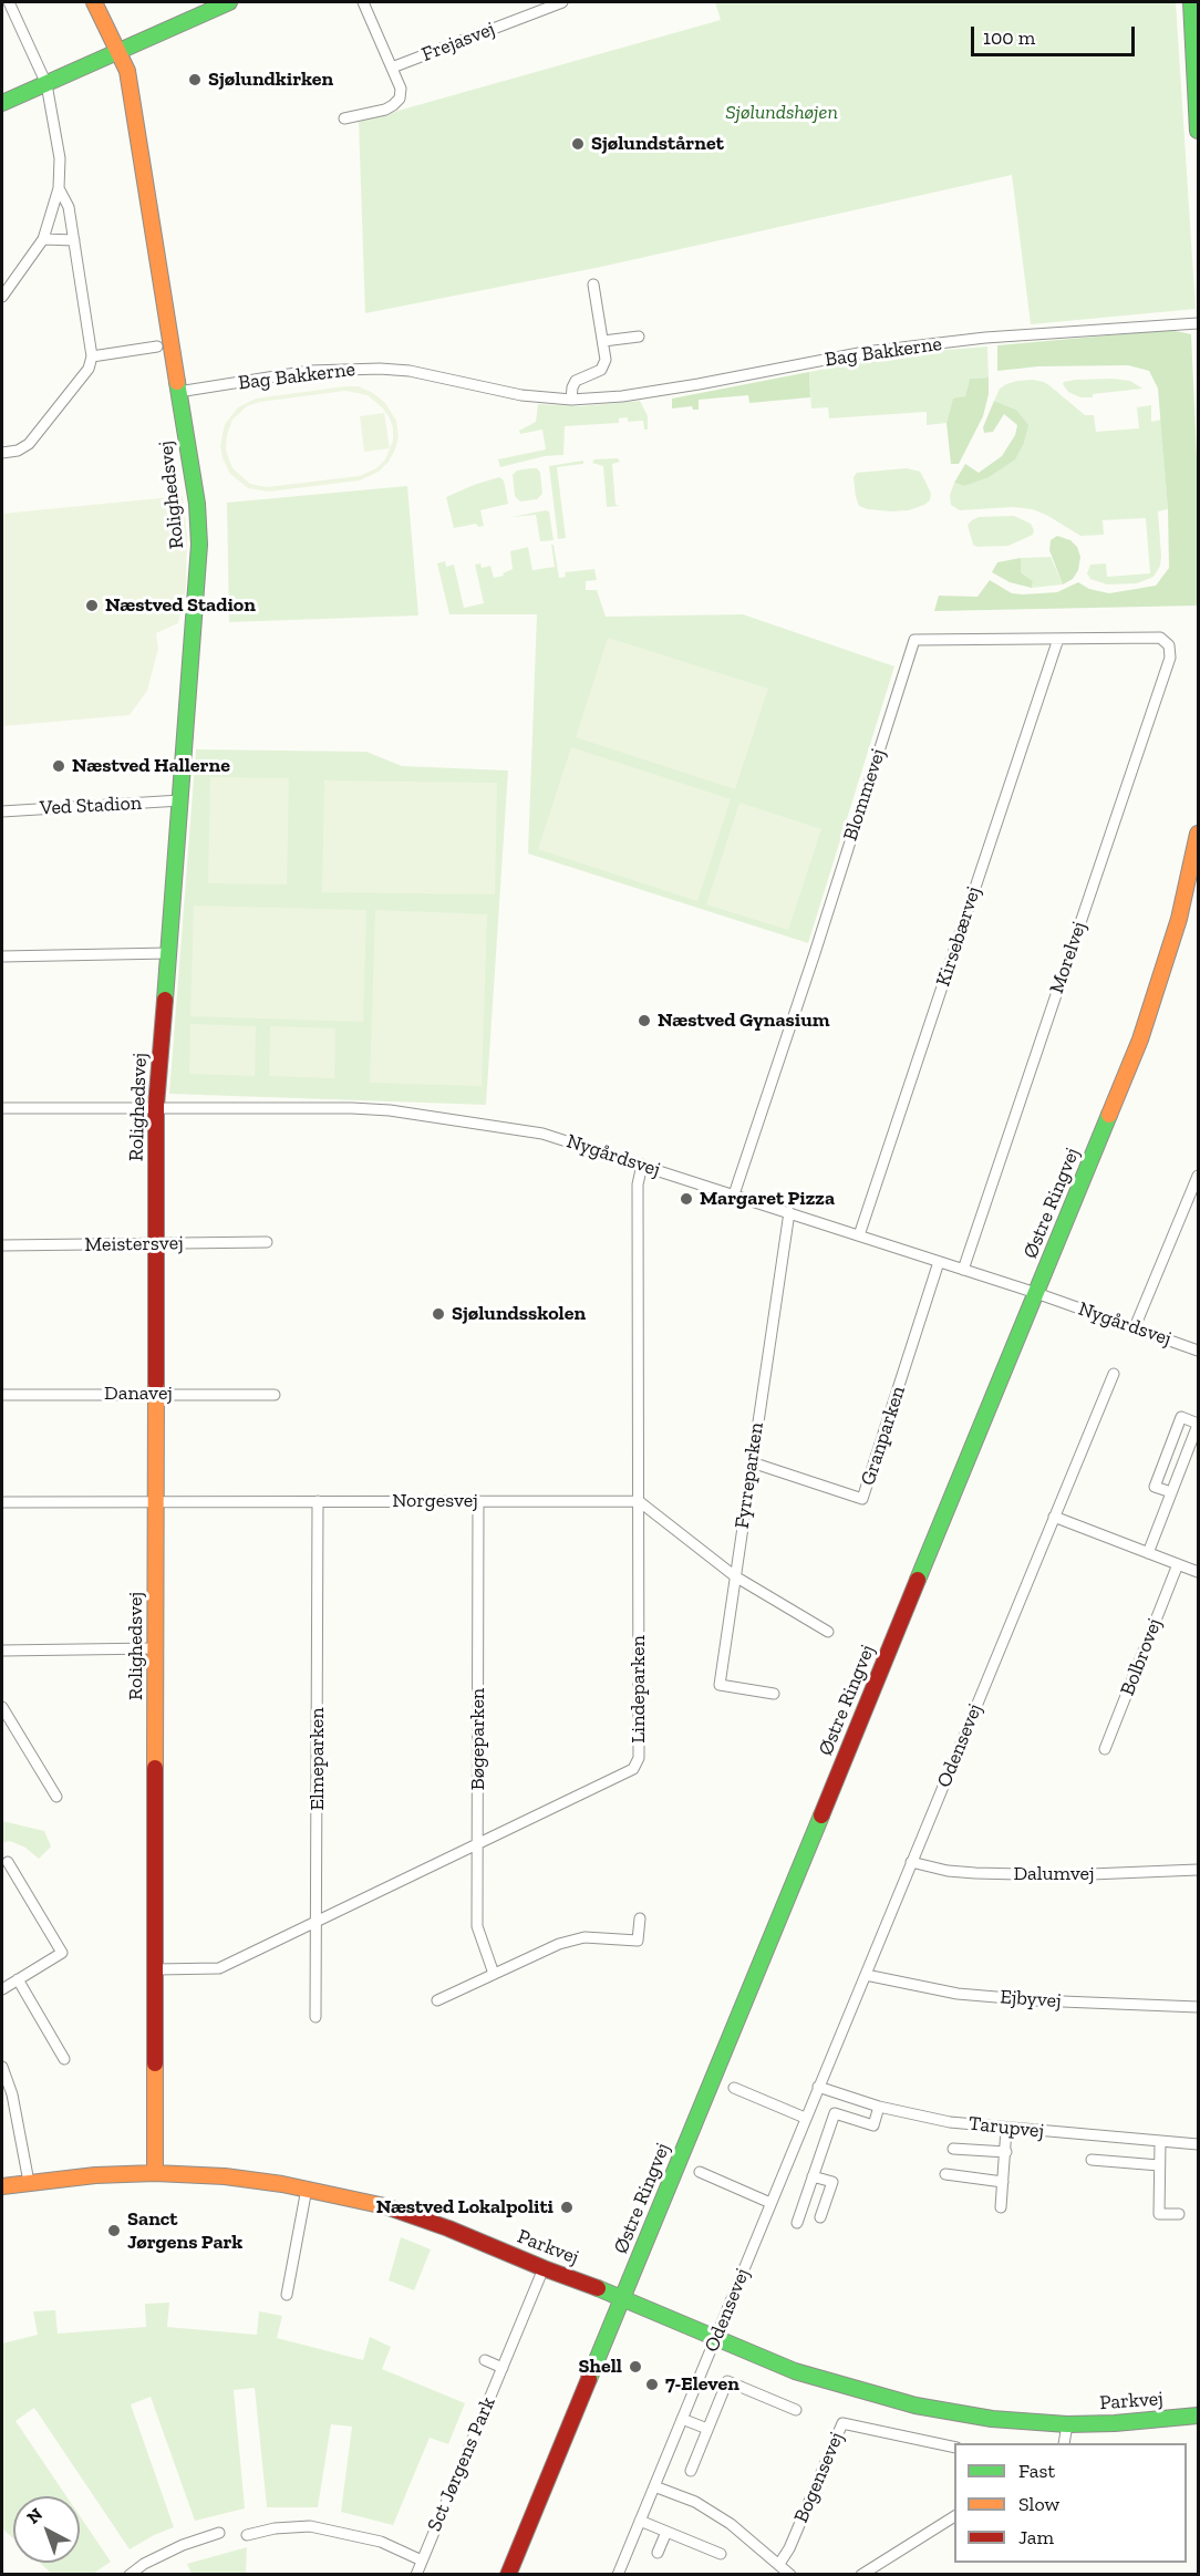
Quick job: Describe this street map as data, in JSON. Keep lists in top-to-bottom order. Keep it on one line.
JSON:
{"streets":{"street":["Frejasvej","Bag Bakkerne","Rolighedsvej","Blommevej","Ved Stadion","Kirsebærvej","Morelvej","Nygårdsvej","Østre Ringvej","Meistersvej","Danavej","Granparken","Fyrreparken","Norgesvej","Bolbrovej","Lindeparken","Bøgeparken","Odensevej","Elmeparken","Dalumvej","Ejbyvej","Tarupvej","Parkvej","Sct Jørgens Park","Bogensevej"]},"crossings":[["Bag Bakkerne","Rolighedsvej"],["Rolighedsvej","Ved Stadion"],["Rolighedsvej","Nygårdsvej"],["Rolighedsvej","Meistersvej"],["Rolighedsvej","Danavej"],["Rolighedsvej","Norgesvej"],["Rolighedsvej","Lindeparken"],["Rolighedsvej","Parkvej"],["Blommevej","Kirsebærvej"],["Blommevej","Morelvej"],["Blommevej","Nygårdsvej"],["Kirsebærvej","Nygårdsvej"],["Morelvej","Nygårdsvej"],["Nygårdsvej","Østre Ringvej"],["Nygårdsvej","Granparken"],["Nygårdsvej","Fyrreparken"],["Nygårdsvej","Lindeparken"],["Østre Ringvej","Parkvej"],["Granparken","Fyrreparken"],["Norgesvej","Lindeparken"],["Norgesvej","Bøgeparken"],["Norgesvej","Elmeparken"],["Lindeparken","Bøgeparken"],["Lindeparken","Elmeparken"],["Odensevej","Dalumvej"],["Odensevej","Ejbyvej"],["Odensevej","Tarupvej"],["Odensevej","Parkvej"],["Parkvej","Sct Jørgens Park"]],"parks":["Sjølundshøjen"],"places":["Sjølundkirken","Sjølundstårnet","Næstved Stadion","Næstved Hallerne","Næstved Gynasium","Margaret Pizza","Sjølundsskolen","Næstved Lokalpoliti","Sanct Jørgens Park","Shell","7-Eleven"],"legend":["Fast","Slow","Jam"],"scale_bar":"100 m","north":"top left"}
